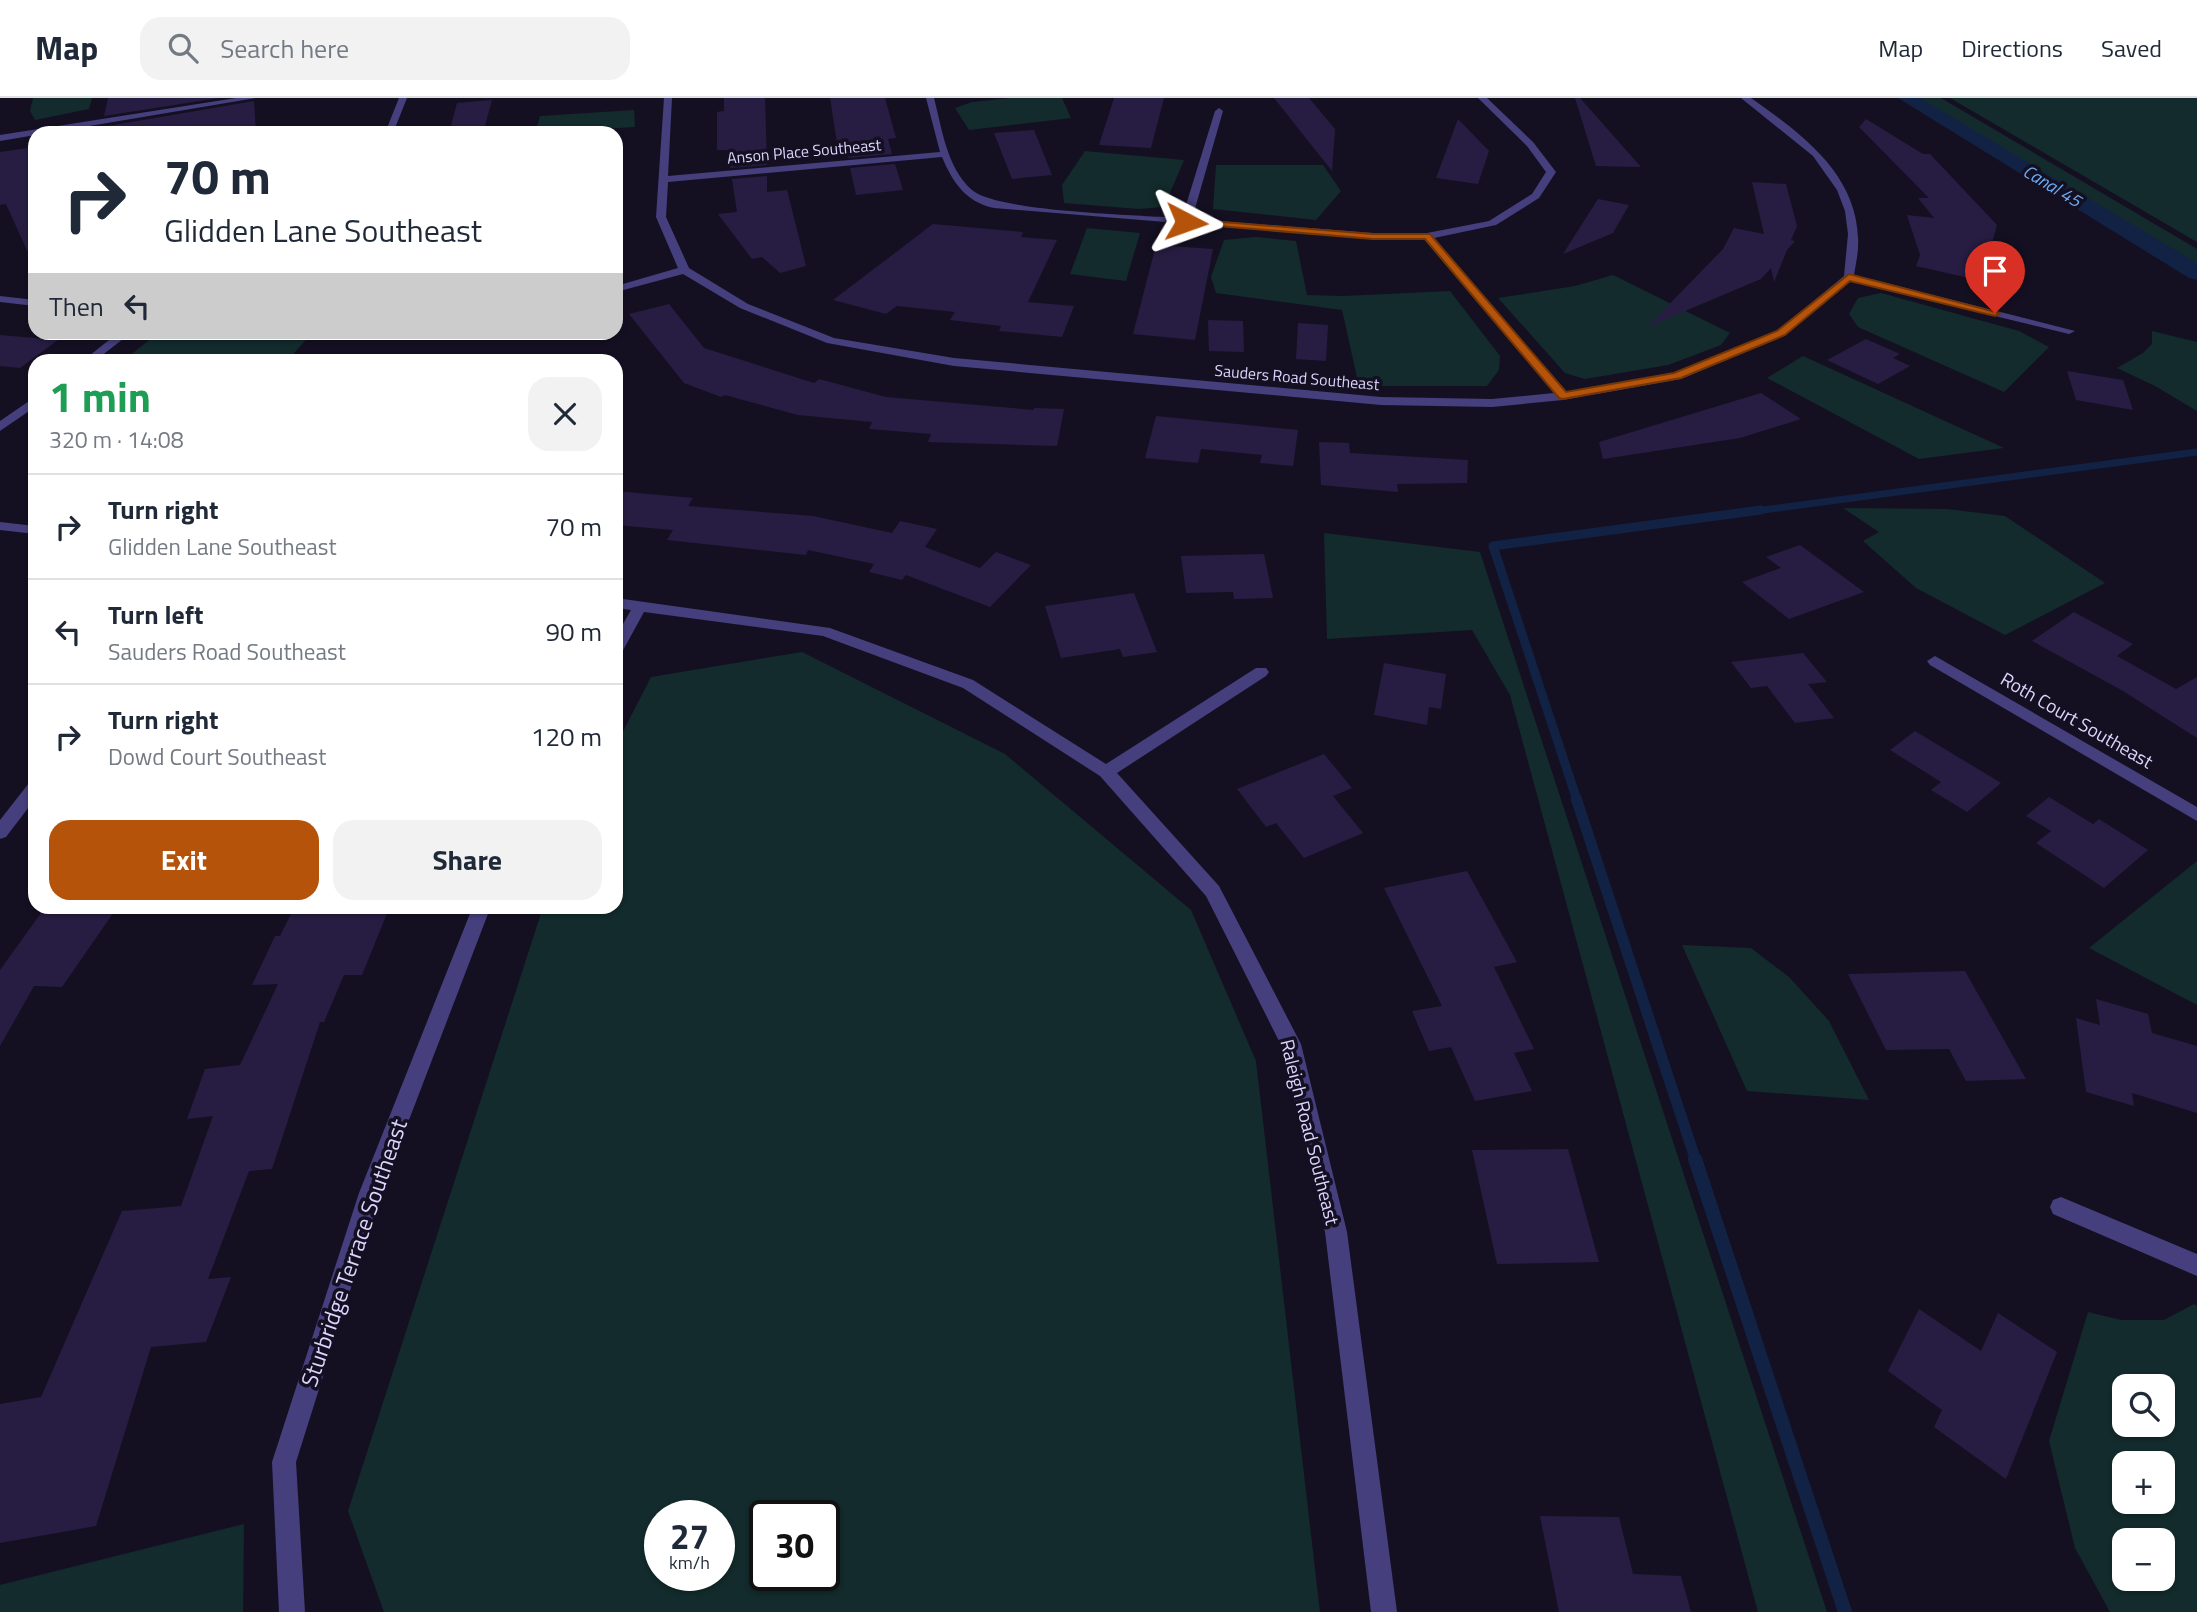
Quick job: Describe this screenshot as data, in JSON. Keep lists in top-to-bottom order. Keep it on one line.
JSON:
{"streets":{"street":["Anson Place Southeast","Sauders Road Southeast","Roth Court Southeast","Raleigh Road Southeast","Sturbridge Terrace Southeast"]},"water":["Canal 45"],"page":{"header":"Map","search":"Search here","nav":["Map","Directions","Saved"],"turn":["70 m","Glidden Lane Southeast"],"then":"Then","heading":["1 min","320 m · 14:08"],"list":[{"name":"Turn right","note":"Glidden Lane Southeast","value":"70 m"},{"name":"Turn left","note":"Sauders Road Southeast","value":"90 m"},{"name":"Turn right","note":"Dowd Court Southeast","value":"120 m"}],"buttons":["Exit","Share"],"map_buttons":["+","−"],"speed":"27 km/h","limit":"30"}}
